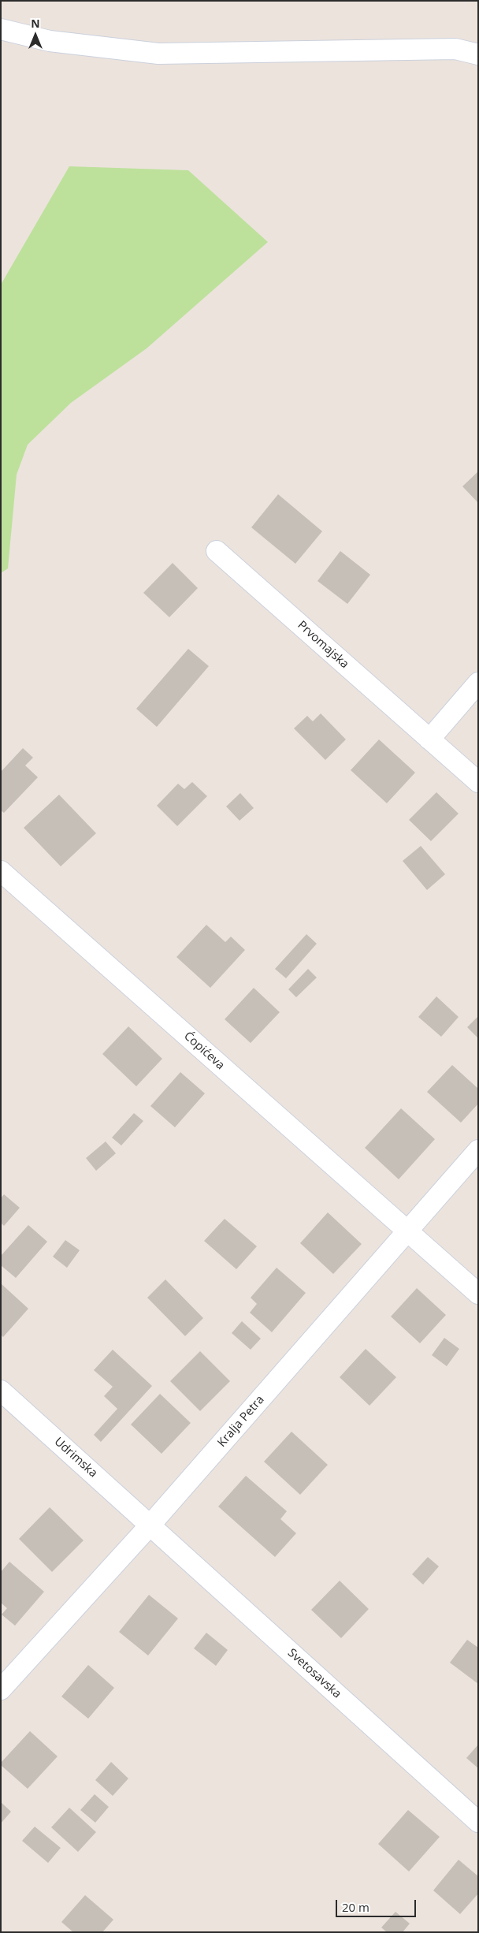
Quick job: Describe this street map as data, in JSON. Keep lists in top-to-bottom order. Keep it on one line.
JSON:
{"streets":{"street":["Prvomajska","Ćopićeva","Kralja Petra","Udrimska","Svetosavska"]},"crossings":[["Ćopićeva","Kralja Petra"],["Kralja Petra","Udrimska"],["Kralja Petra","Svetosavska"],["Udrimska","Svetosavska"]],"scale_bar":"20 m","north":"top"}
